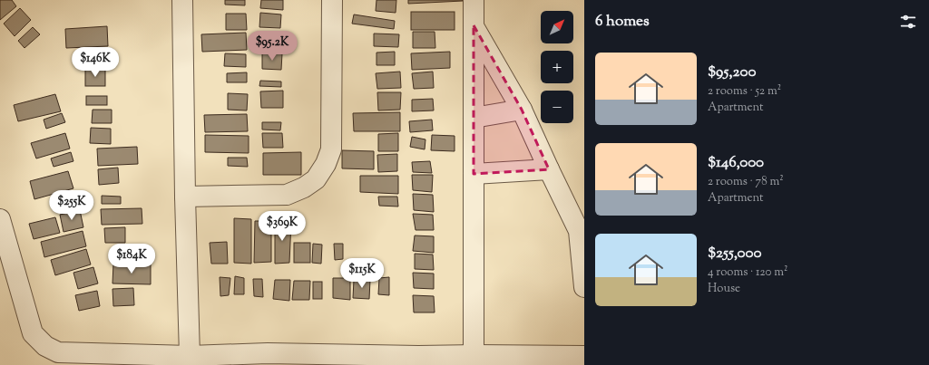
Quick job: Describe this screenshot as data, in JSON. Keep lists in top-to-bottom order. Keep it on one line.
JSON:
{"north":"top right","page":{"heading":"6 homes","map_buttons":["+","−"],"price":["$95.2K","$146K","$255K","$369K","$184K","$115K"],"list":[{"name":"$95,200","note":"2 rooms · 52 m² · Apartment"},{"name":"$146,000","note":"2 rooms · 78 m² · Apartment"},{"name":"$255,000","note":"4 rooms · 120 m² · House"}]}}
